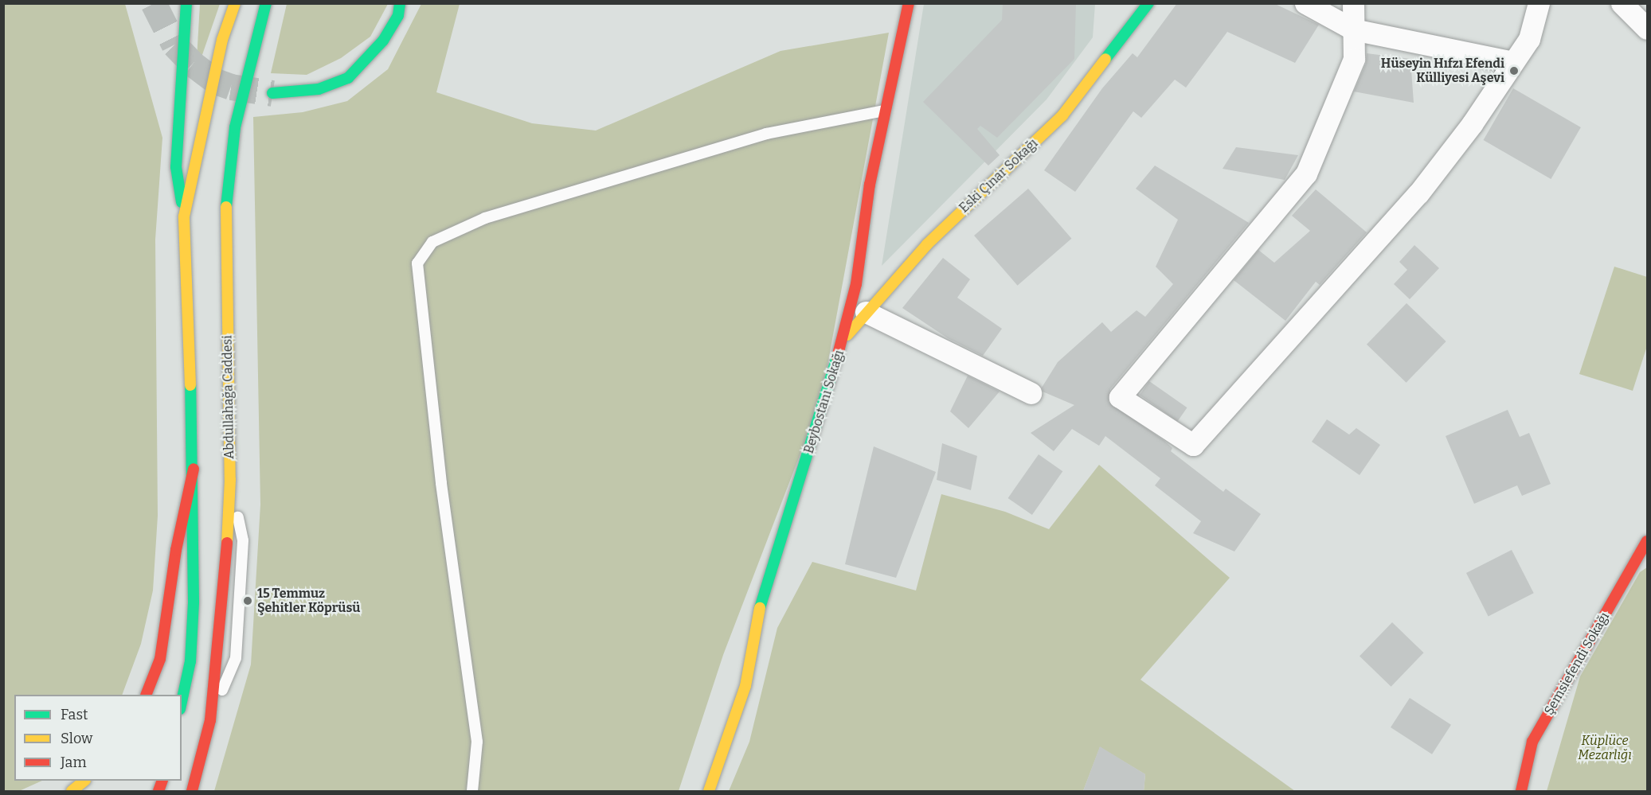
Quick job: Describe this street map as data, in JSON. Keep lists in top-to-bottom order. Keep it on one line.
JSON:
{"streets":{"main road":["Eski Çınar Sokağı","Abdullahağa Caddesi","Beybostanı Sokağı","Şemsiefendi Sokağı"]},"crossings":[["Eski Çınar Sokağı","Beybostanı Sokağı"]],"parks":["Küplüce Mezarlığı"],"places":["Hüseyin Hıfzı Efendi Külliyesi Aşevi","15 Temmuz Şehitler Köprüsü"],"legend":["Fast","Slow","Jam"]}
